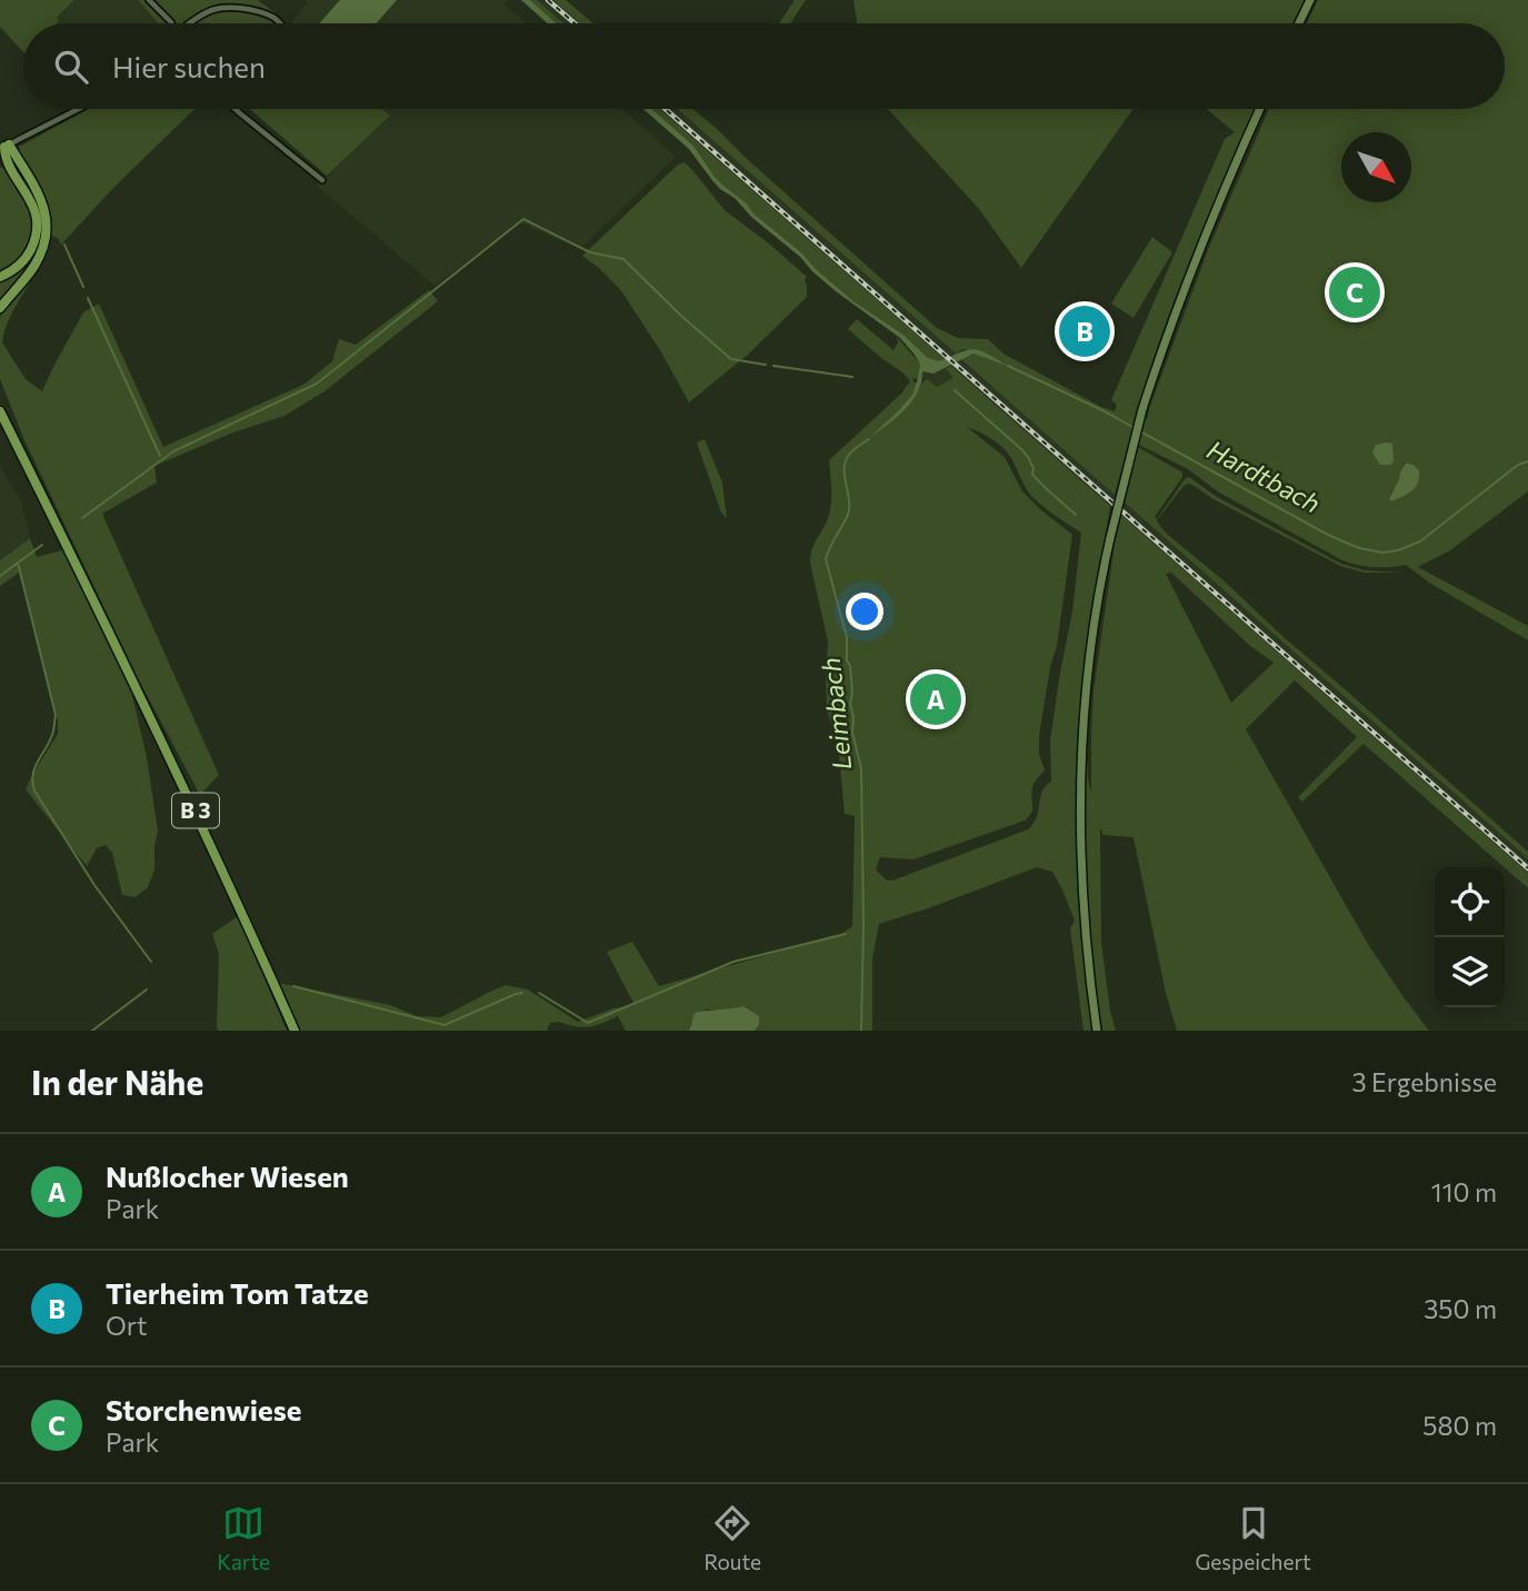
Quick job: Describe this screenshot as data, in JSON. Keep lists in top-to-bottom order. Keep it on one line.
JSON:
{"streets":{"main road":["B 3"]},"water":["Hardtbach","Leimbach"],"north":"bottom right","page":{"search":"Hier suchen","pins":["C","B","A"],"heading":["In der Nähe","3 Ergebnisse"],"list":[{"mark":"A","name":"Nußlocher Wiesen","note":"Park","value":"110 m"},{"mark":"B","name":"Tierheim Tom Tatze","note":"Ort","value":"350 m"},{"mark":"C","name":"Storchenwiese","note":"Park","value":"580 m"}],"nav":["Karte","Route","Gespeichert"]}}
